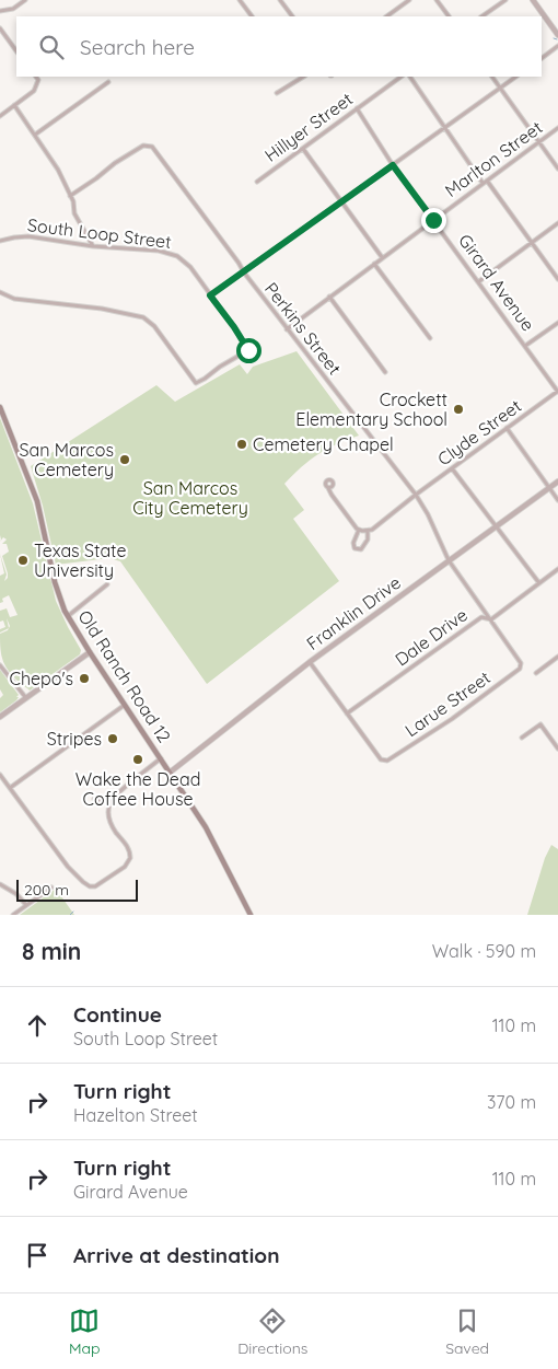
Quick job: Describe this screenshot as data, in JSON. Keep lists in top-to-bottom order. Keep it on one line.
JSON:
{"streets":{"main road":["Old Ranch Road 12"],"street":["Hillyer Street","Marlton Street","South Loop Street","Girard Avenue","Perkins Street","Clyde Street","Franklin Drive","Dale Drive","Larue Street"]},"crossings":[["Hillyer Street","Girard Avenue"],["Marlton Street","Girard Avenue"],["Marlton Street","Perkins Street"],["Girard Avenue","Clyde Street"],["Perkins Street","Clyde Street"],["Perkins Street","Franklin Drive"],["Perkins Street","Dale Drive"],["Perkins Street","Larue Street"],["Franklin Drive","Old Ranch Road 12"],["Dale Drive","Larue Street"]],"parks":["San Marcos City Cemetery"],"places":["Crockett Elementary School","Cemetery Chapel","San Marcos Cemetery","Texas State University","Chepo's","Stripes","Wake the Dead Coffee House"],"scale_bar":"200 m","page":{"search":"Search here","scale":"200 m","heading":["8 min","Walk · 590 m"],"list":[["Continue","South Loop Street","110 m"],["Turn right","Hazelton Street","370 m"],["Turn right","Girard Avenue","110 m"],"Arrive at destination"],"nav":["Map","Directions","Saved"]}}
